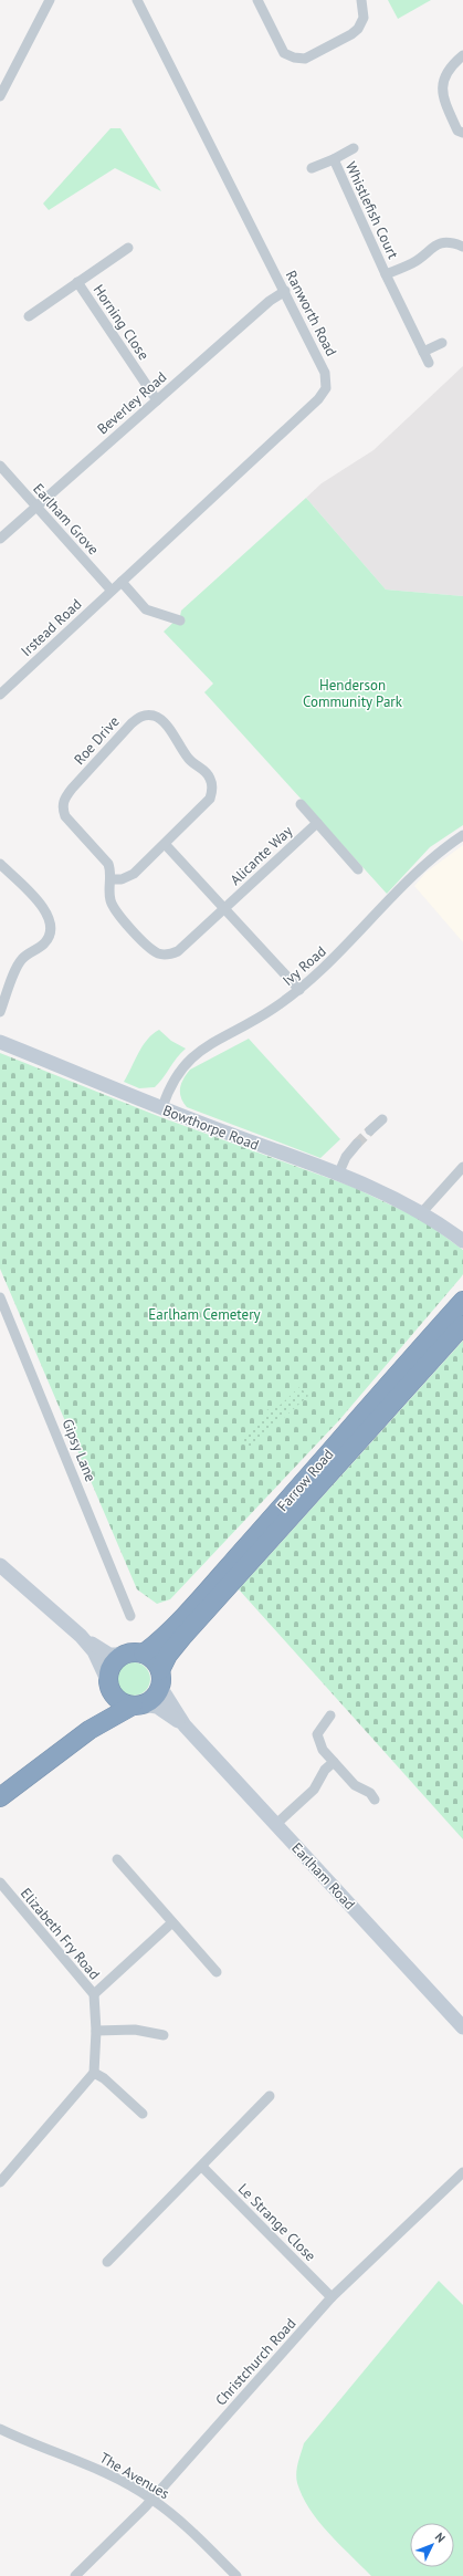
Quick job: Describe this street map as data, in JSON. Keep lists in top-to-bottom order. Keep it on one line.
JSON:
{"streets":{"highway":["Farrow Road"],"main road":["Bowthorpe Road","Earlham Road"],"street":["Whistlefish Court","Ranworth Road","Horning Close","Beverley Road","Earlham Grove","Irstead Road","Roe Drive","Alicante Way","Ivy Road","Gipsy Lane","Elizabeth Fry Road","Le Strange Close","Christchurch Road","The Avenues"]},"crossings":[["Ranworth Road","Beverley Road"],["Ranworth Road","Irstead Road"],["Horning Close","Beverley Road"],["Beverley Road","Earlham Grove"],["Earlham Grove","Irstead Road"],["Roe Drive","Alicante Way"],["Ivy Road","Bowthorpe Road"],["Farrow Road","Earlham Road"],["Le Strange Close","Christchurch Road"],["Christchurch Road","The Avenues"]],"parks":["Henderson Community Park","Earlham Cemetery"],"north":"top right"}
